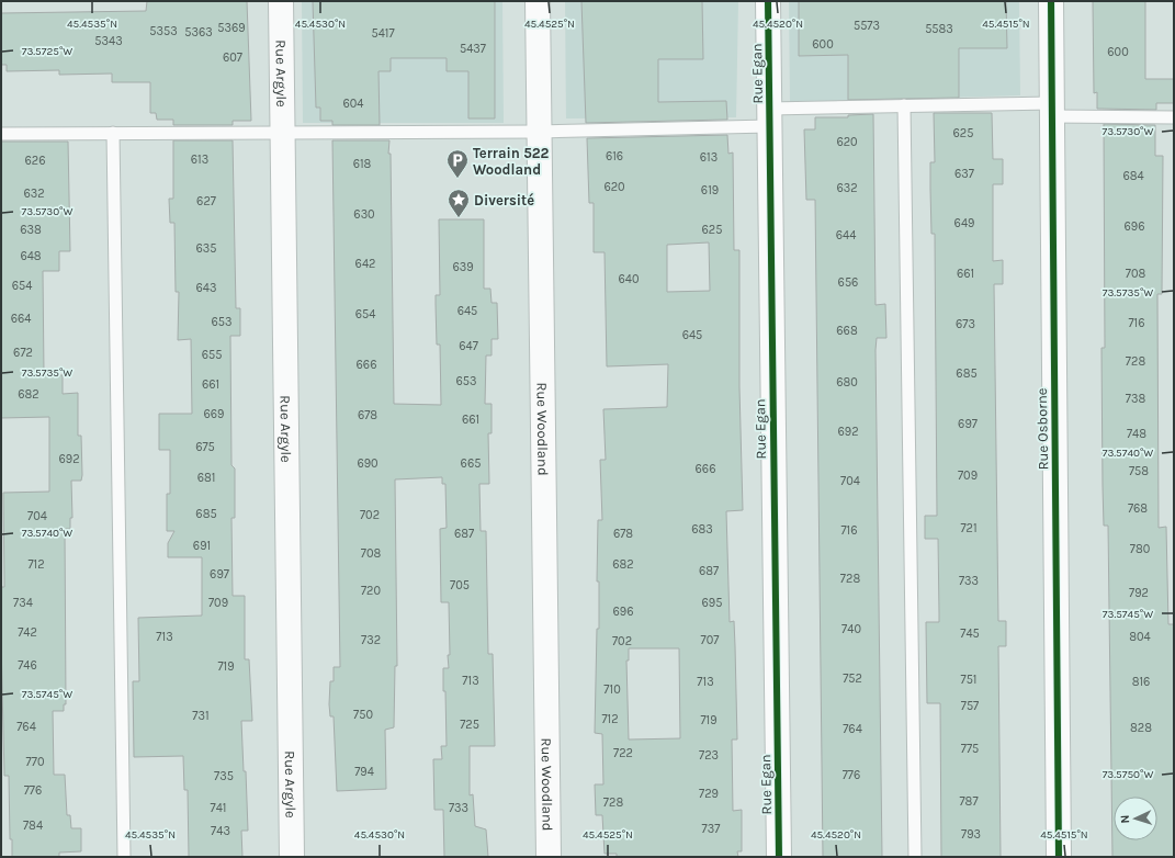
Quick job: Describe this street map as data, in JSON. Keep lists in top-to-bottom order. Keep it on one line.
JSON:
{"streets":{"street":["Rue Argyle","Rue Egan","Rue Woodland","Rue Osborne"]},"places":{"parking":["Terrain 522 Woodland"],"place":["Diversité"]},"house_numbers":["5573","5369","5583","5353","5363","5417","5343","600","5437","600","607","604","625","620","616","613","613","626","618","637","684","620","632","619","632","627","630","649","696","638","625","644","635","648","642","639","661","708","640","656","654","643","645","654","664","653","716","673","668","645","647","672","655","728","666","685","653","680","661","682","738","669","678","661","697","692","748","675","692","690","665","666","758","709","681","704","768","685","702","704","721","683","716","687","678","691","780","708","712","682","687","697","728","733","705","720","792","734","709","695","696","740","742","745","713","804","732","707","702","746","719","752","751","713","713","816","710","757","750","731","712","719","725","764","828","764","775","722","723","770","794","776","735","776","729","787","728","741","733","784","737","743","793"],"north":"left","coordinates":["45.4535°N","45.4530°N","45.4525°N","45.4520°N","45.4515°N","73.5725°W","73.5730°W","73.5735°W","73.5740°W","73.5745°W","73.5750°W"]}
